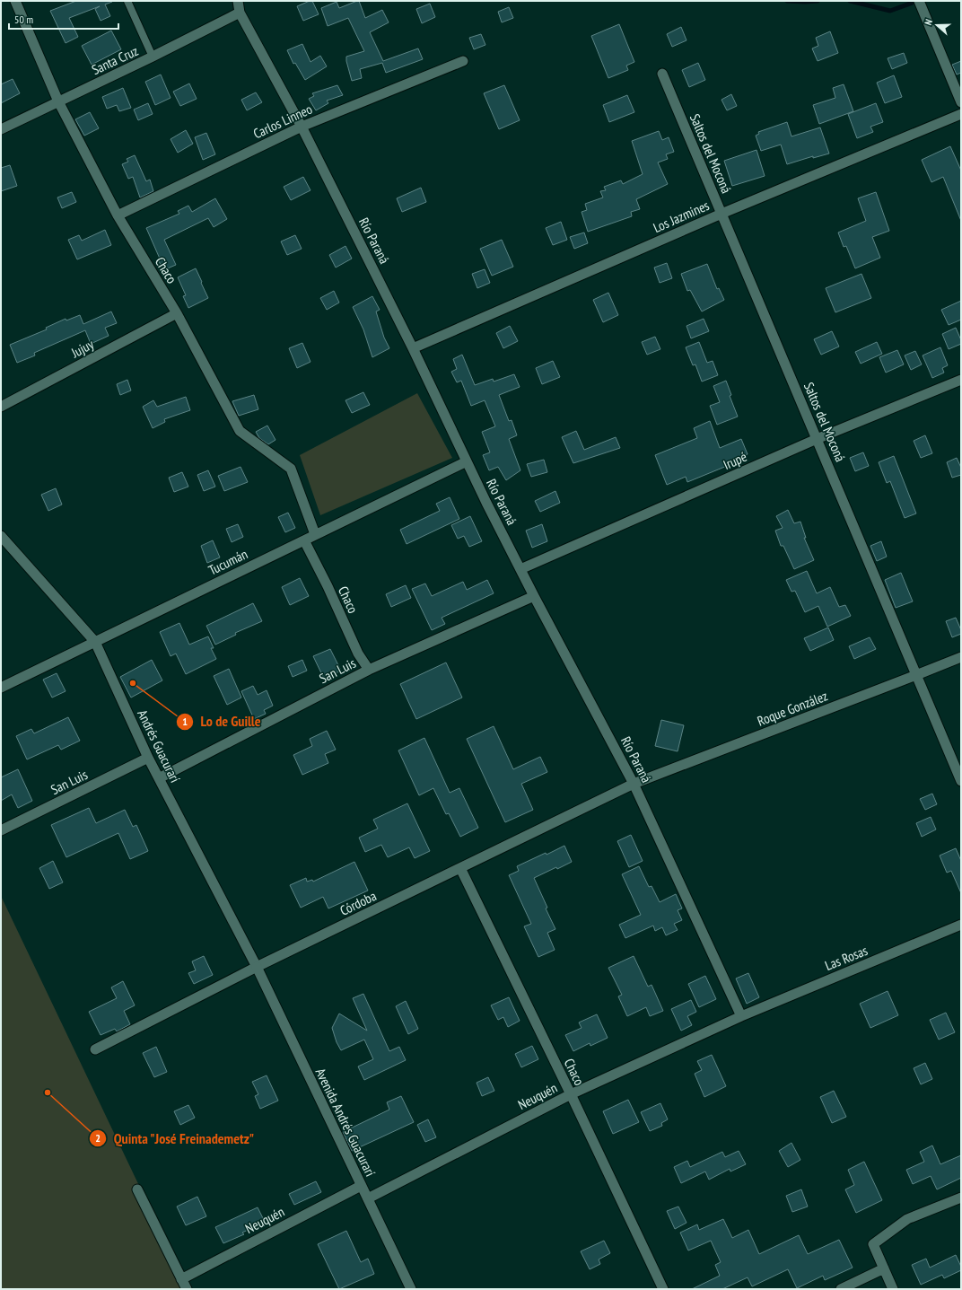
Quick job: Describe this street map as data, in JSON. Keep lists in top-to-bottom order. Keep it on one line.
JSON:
{"streets":{"street":["Santa Cruz","Carlos Linneo","Saltos del Moconá","Los Jazmines","Río Paraná","Chaco","Jujuy","Irupé","Tucumán","San Luis","Roque González","Andrés Guacurarí","Córdoba","Las Rosas","Neuquén","Avenida Andrés Guacurarí"]},"crossings":[["Santa Cruz","Río Paraná"],["Santa Cruz","Chaco"],["Carlos Linneo","Río Paraná"],["Carlos Linneo","Chaco"],["Saltos del Moconá","Los Jazmines"],["Saltos del Moconá","Irupé"],["Saltos del Moconá","Roque González"],["Los Jazmines","Río Paraná"],["Río Paraná","Irupé"],["Río Paraná","Tucumán"],["Río Paraná","San Luis"],["Río Paraná","Roque González"],["Río Paraná","Córdoba"],["Río Paraná","Las Rosas"],["Río Paraná","Neuquén"],["Chaco","Jujuy"],["Chaco","Tucumán"],["Chaco","San Luis"],["Chaco","Córdoba"],["Chaco","Neuquén"],["Tucumán","Andrés Guacurarí"],["San Luis","Andrés Guacurarí"],["Roque González","Córdoba"],["Andrés Guacurarí","Córdoba"],["Andrés Guacurarí","Avenida Andrés Guacurarí"],["Córdoba","Avenida Andrés Guacurarí"],["Las Rosas","Neuquén"],["Neuquén","Avenida Andrés Guacurarí"]],"places":["Lo de Guille","Quinta \"José Freinademetz\""],"scale_bar":"50 m","north":"left"}
